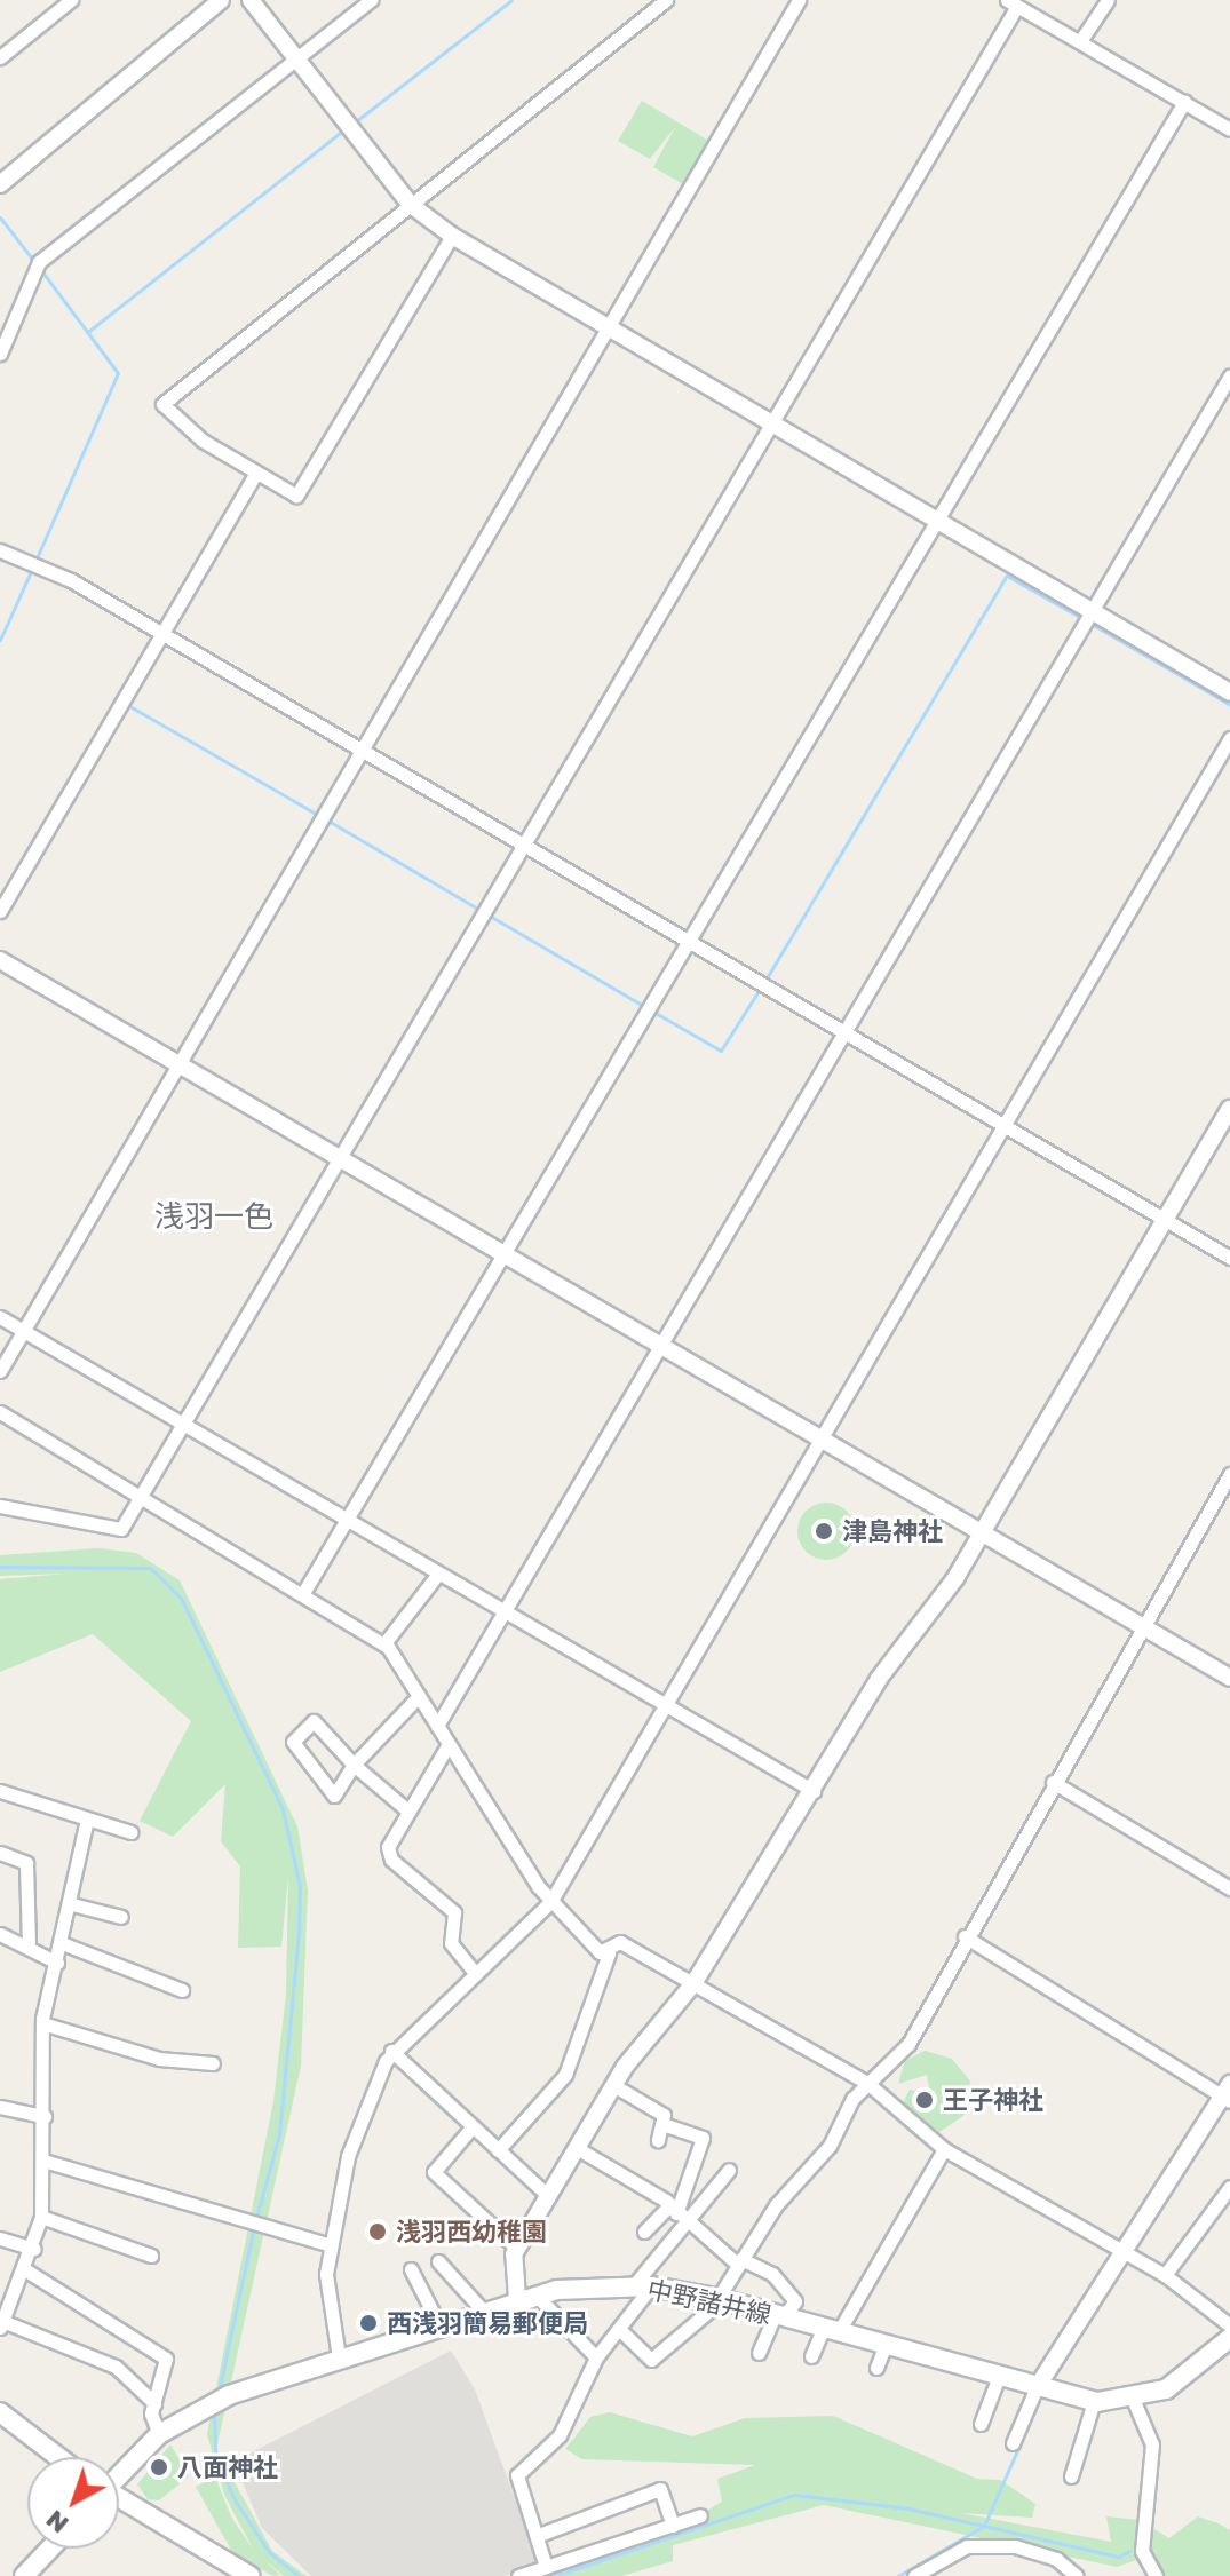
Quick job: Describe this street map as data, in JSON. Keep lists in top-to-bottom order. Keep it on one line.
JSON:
{"streets":{"main road":["中野諸井線"]},"districts":["浅羽一色"],"places":["津島神社","王子神社","浅羽西幼稚園","西浅羽簡易郵便局","八面神社"],"north":"bottom left"}
